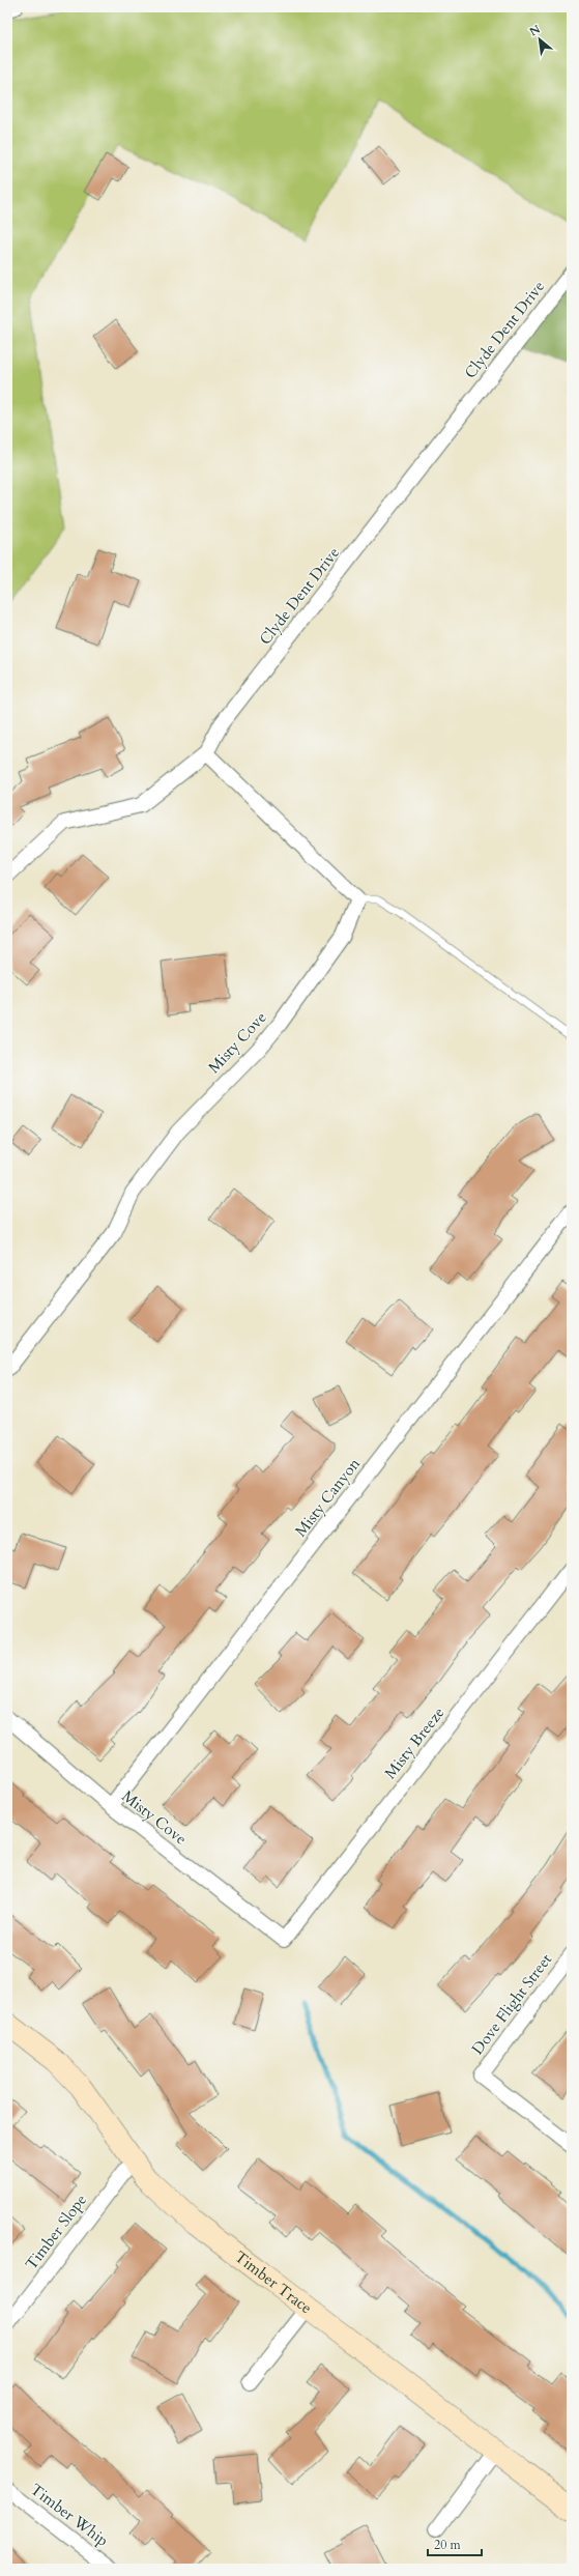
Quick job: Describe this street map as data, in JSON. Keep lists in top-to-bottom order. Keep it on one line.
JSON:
{"streets":{"street":["Clyde Dent Drive","Misty Cove","Misty Canyon","Misty Breeze","Dove Flight Street","Timber Slope","Timber Trace","Timber Whip"]},"crossings":[["Misty Cove","Misty Canyon"],["Misty Cove","Misty Breeze"],["Timber Slope","Timber Trace"]],"scale_bar":"20 m","north":"top left"}
